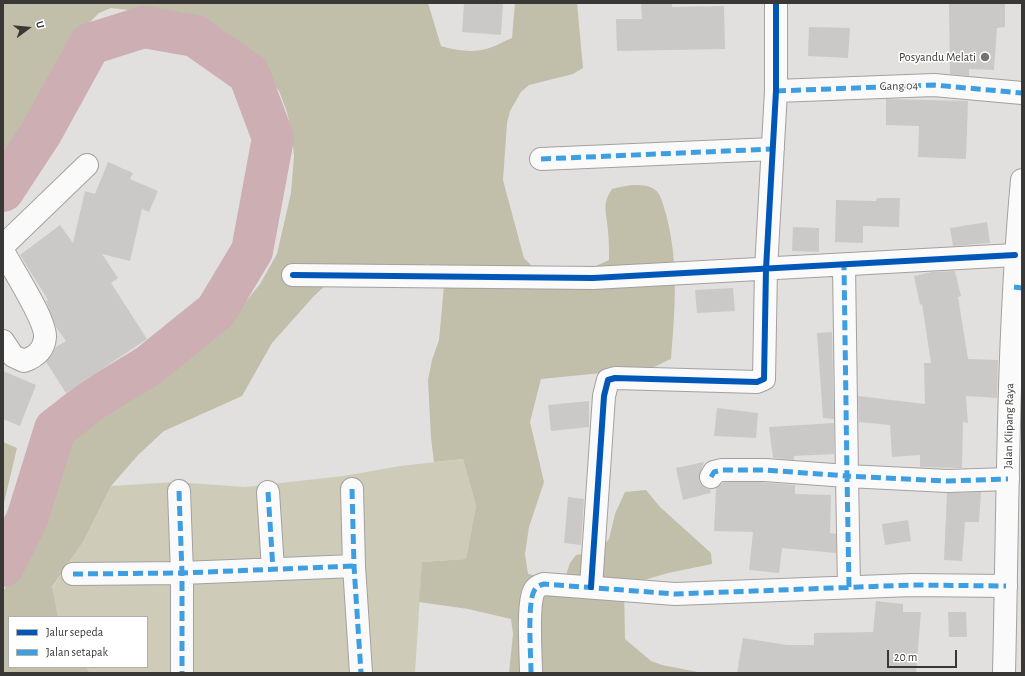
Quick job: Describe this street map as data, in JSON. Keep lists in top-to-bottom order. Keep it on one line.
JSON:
{"streets":{"street":["Gang 04","Jalan Klipang Raya"]},"places":["Posyandu Melati"],"legend":["Jalur sepeda","Jalan setapak"],"scale_bar":"20 m","north":"right"}
